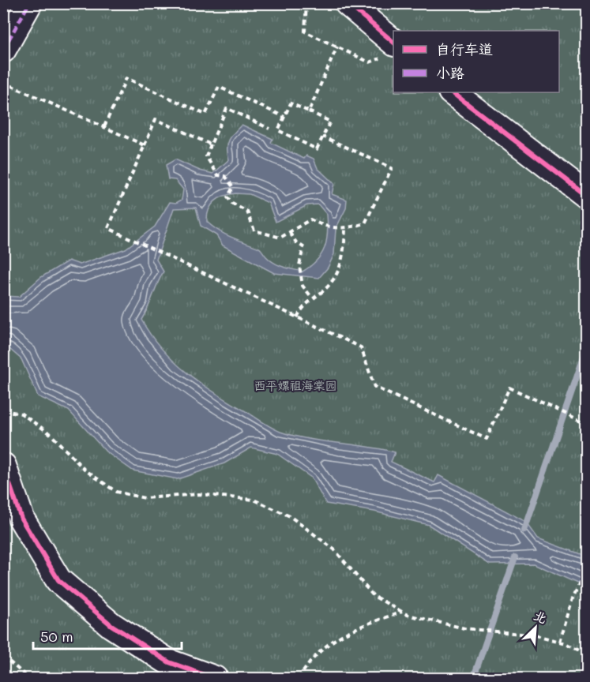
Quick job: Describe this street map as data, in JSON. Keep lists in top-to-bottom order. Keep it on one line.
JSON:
{"parks":["西平嫘祖海棠园"],"legend":["自行车道","小路"],"scale_bar":"50 m","north":"top right"}
